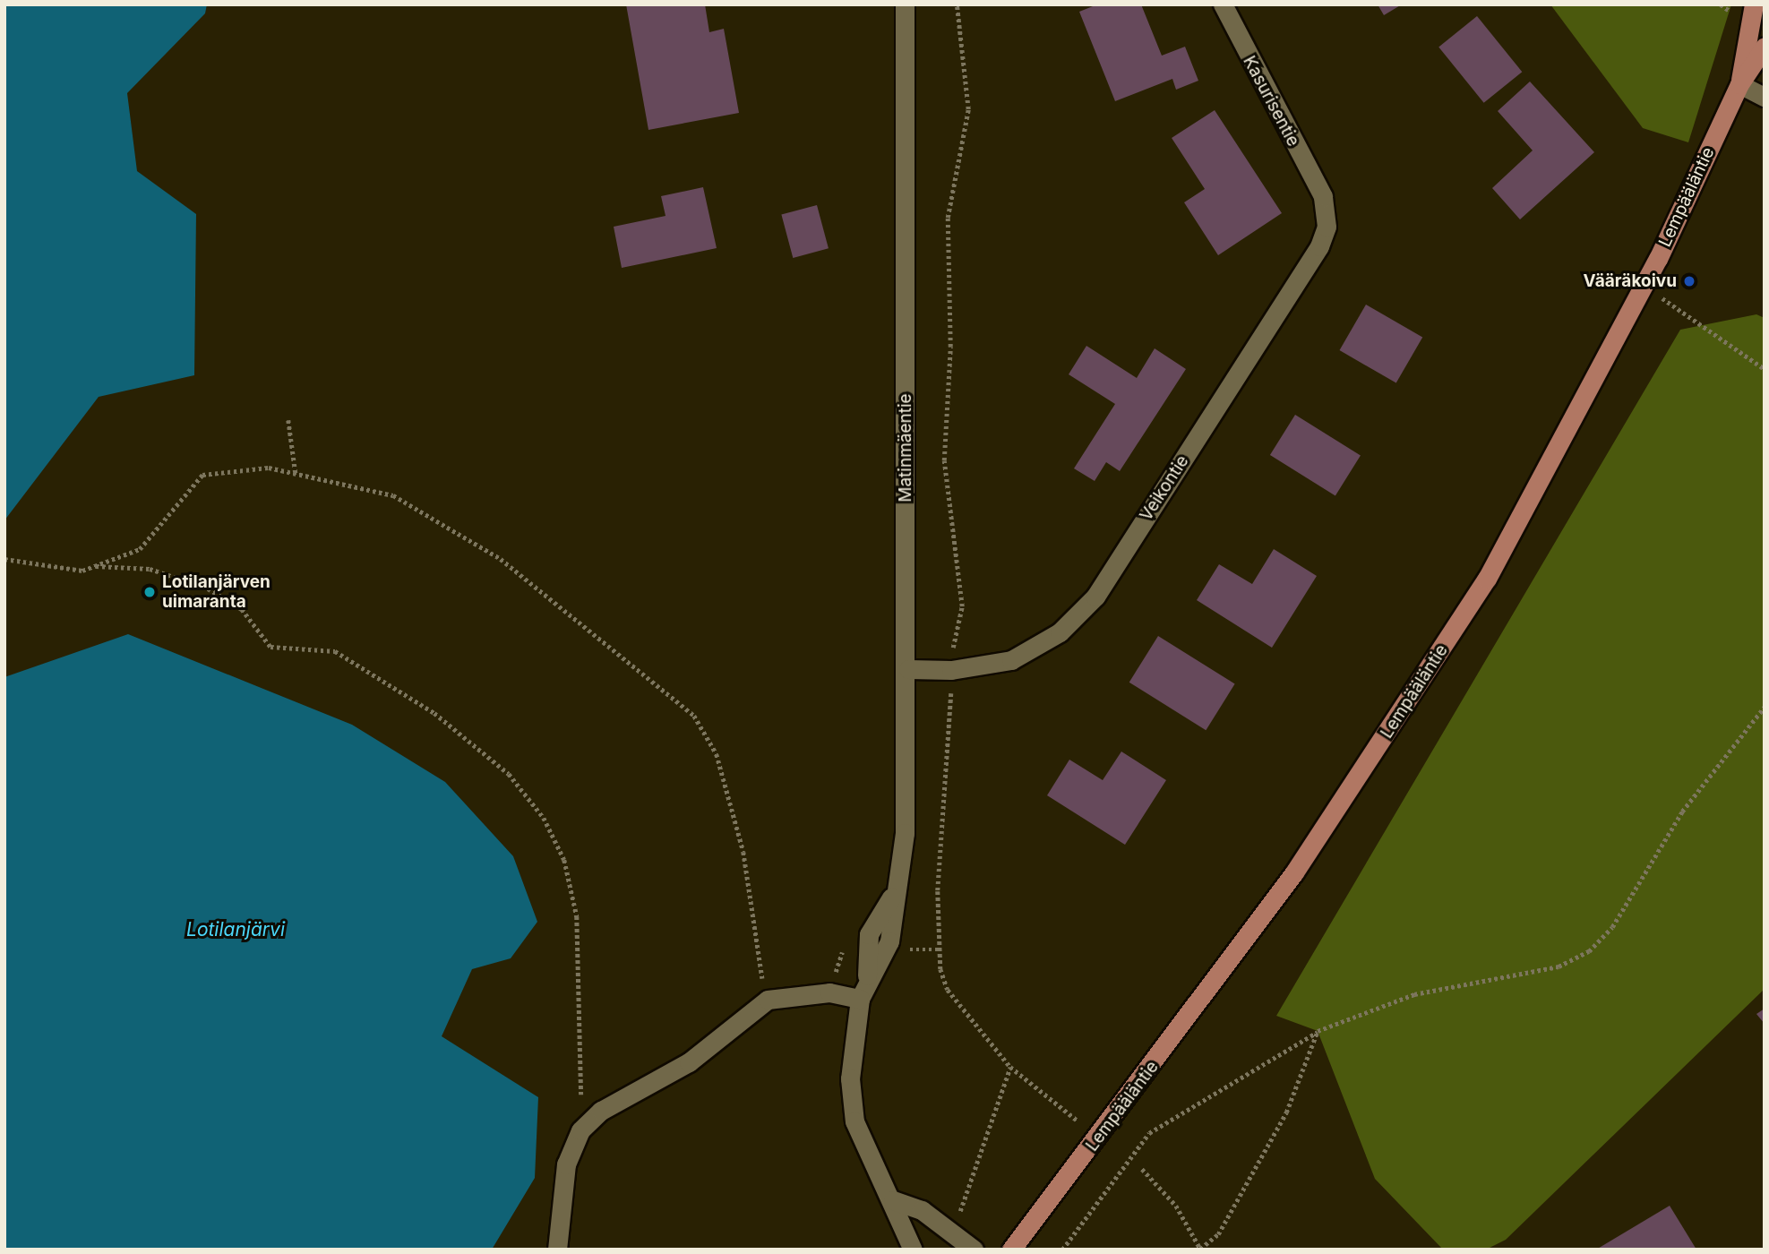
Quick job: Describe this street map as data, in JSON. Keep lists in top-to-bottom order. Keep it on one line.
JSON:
{"streets":{"main road":["Lempääläntie"],"street":["Kasurisentie","Matinmäentie","Veikontie"]},"crossings":[["Kasurisentie","Veikontie"],["Matinmäentie","Veikontie"]],"water":["Lotilanjärvi"],"places":["Vääräkoivu","Lotilanjärven uimaranta"]}
